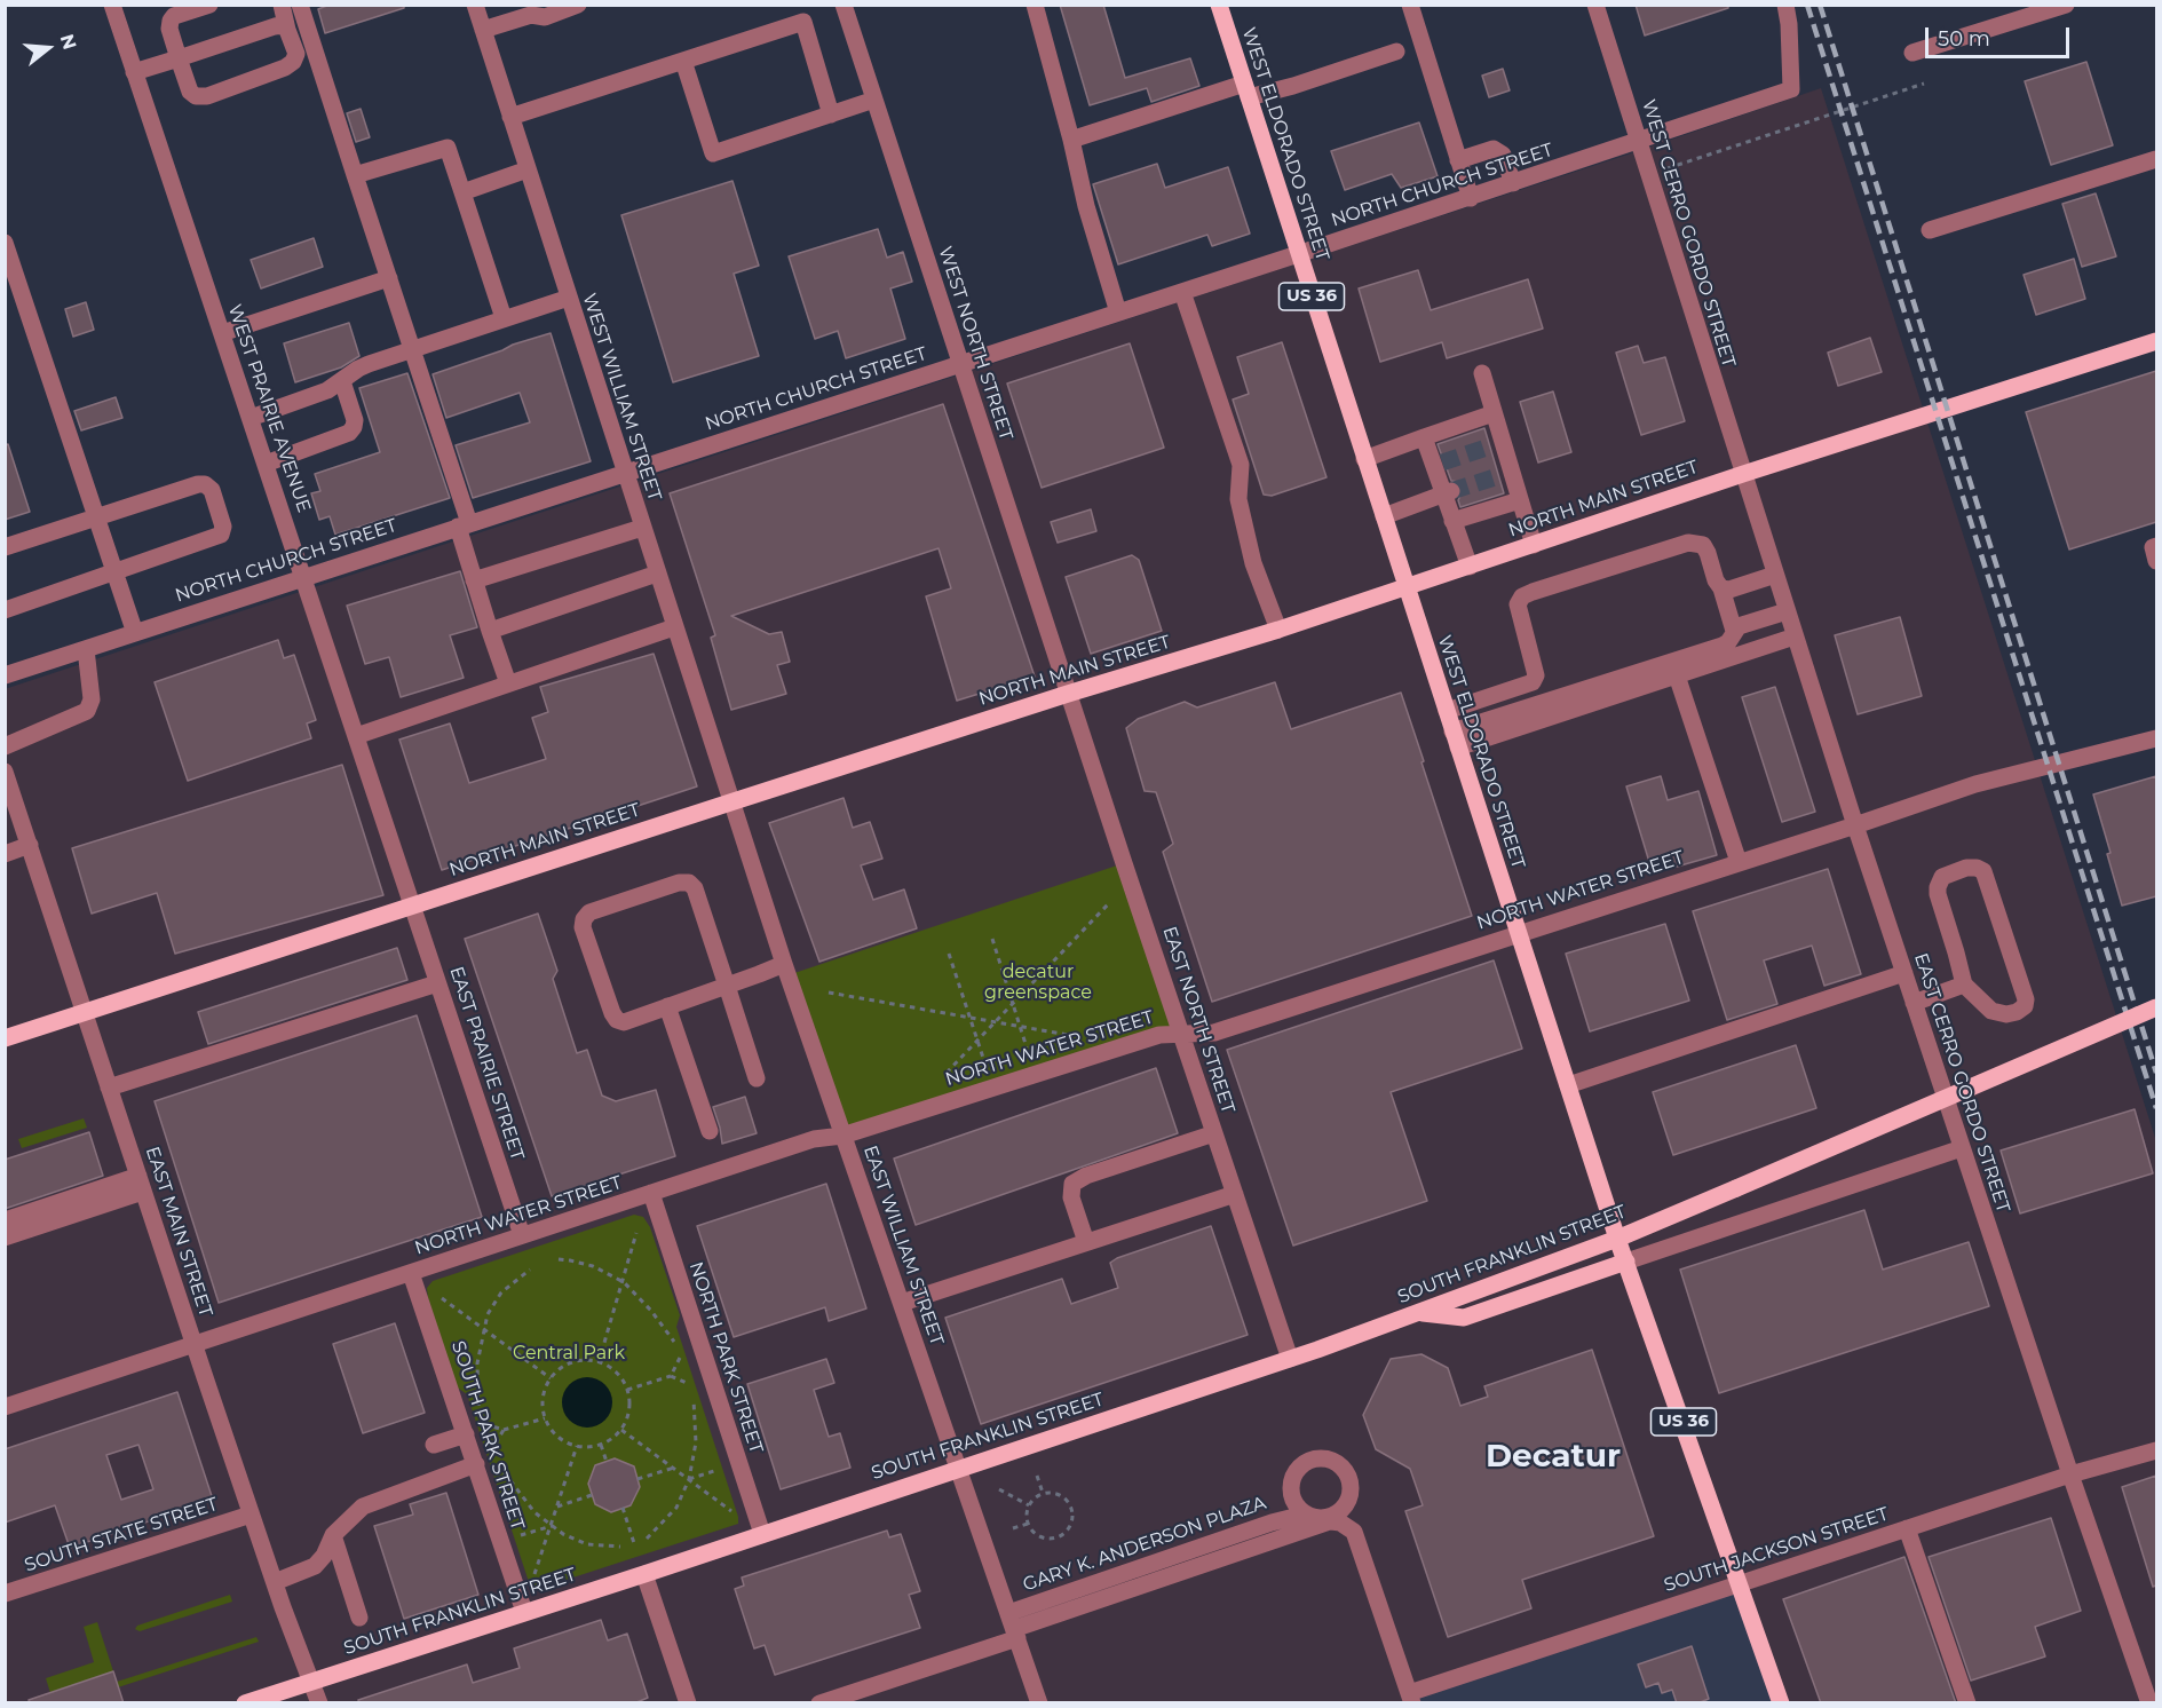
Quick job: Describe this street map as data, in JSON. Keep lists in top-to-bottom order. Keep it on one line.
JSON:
{"streets":{"main road":["WEST ELDORADO STREET","US 36","NORTH MAIN STREET","SOUTH FRANKLIN STREET"],"street":["NORTH CHURCH STREET","WEST CERRO GORDO STREET","WEST NORTH STREET","WEST WILLIAM STREET","WEST PRAIRIE AVENUE","NORTH WATER STREET","EAST NORTH STREET","EAST PRAIRIE STREET","EAST CERRO GORDO STREET","EAST MAIN STREET","EAST WILLIAM STREET","NORTH PARK STREET","SOUTH PARK STREET","SOUTH STATE STREET","GARY K. ANDERSON PLAZA","SOUTH JACKSON STREET"]},"crossings":[["WEST ELDORADO STREET","NORTH CHURCH STREET"],["WEST ELDORADO STREET","NORTH MAIN STREET"],["WEST ELDORADO STREET","NORTH WATER STREET"],["WEST ELDORADO STREET","SOUTH FRANKLIN STREET"],["WEST ELDORADO STREET","SOUTH JACKSON STREET"],["NORTH CHURCH STREET","WEST CERRO GORDO STREET"],["NORTH CHURCH STREET","WEST NORTH STREET"],["NORTH CHURCH STREET","WEST WILLIAM STREET"],["NORTH CHURCH STREET","WEST PRAIRIE AVENUE"],["WEST CERRO GORDO STREET","NORTH MAIN STREET"],["WEST CERRO GORDO STREET","EAST CERRO GORDO STREET"],["WEST NORTH STREET","NORTH MAIN STREET"],["WEST NORTH STREET","EAST NORTH STREET"],["WEST WILLIAM STREET","NORTH MAIN STREET"],["WEST WILLIAM STREET","EAST WILLIAM STREET"],["WEST PRAIRIE AVENUE","NORTH MAIN STREET"],["WEST PRAIRIE AVENUE","EAST PRAIRIE STREET"],["NORTH MAIN STREET","EAST NORTH STREET"],["NORTH MAIN STREET","EAST PRAIRIE STREET"],["NORTH MAIN STREET","EAST CERRO GORDO STREET"],["NORTH MAIN STREET","EAST MAIN STREET"],["NORTH MAIN STREET","EAST WILLIAM STREET"],["NORTH WATER STREET","EAST NORTH STREET"],["NORTH WATER STREET","EAST PRAIRIE STREET"],["NORTH WATER STREET","EAST CERRO GORDO STREET"],["NORTH WATER STREET","EAST MAIN STREET"],["NORTH WATER STREET","EAST WILLIAM STREET"],["NORTH WATER STREET","NORTH PARK STREET"],["NORTH WATER STREET","SOUTH PARK STREET"],["EAST NORTH STREET","SOUTH FRANKLIN STREET"],["EAST CERRO GORDO STREET","SOUTH JACKSON STREET"],["EAST MAIN STREET","SOUTH FRANKLIN STREET"],["EAST MAIN STREET","SOUTH STATE STREET"],["EAST WILLIAM STREET","SOUTH FRANKLIN STREET"],["EAST WILLIAM STREET","GARY K. ANDERSON PLAZA"],["SOUTH FRANKLIN STREET","NORTH PARK STREET"],["SOUTH FRANKLIN STREET","SOUTH PARK STREET"]],"districts":["Decatur"],"parks":["decatur greenspace","Central Park"],"scale_bar":"50 m","north":"right"}
